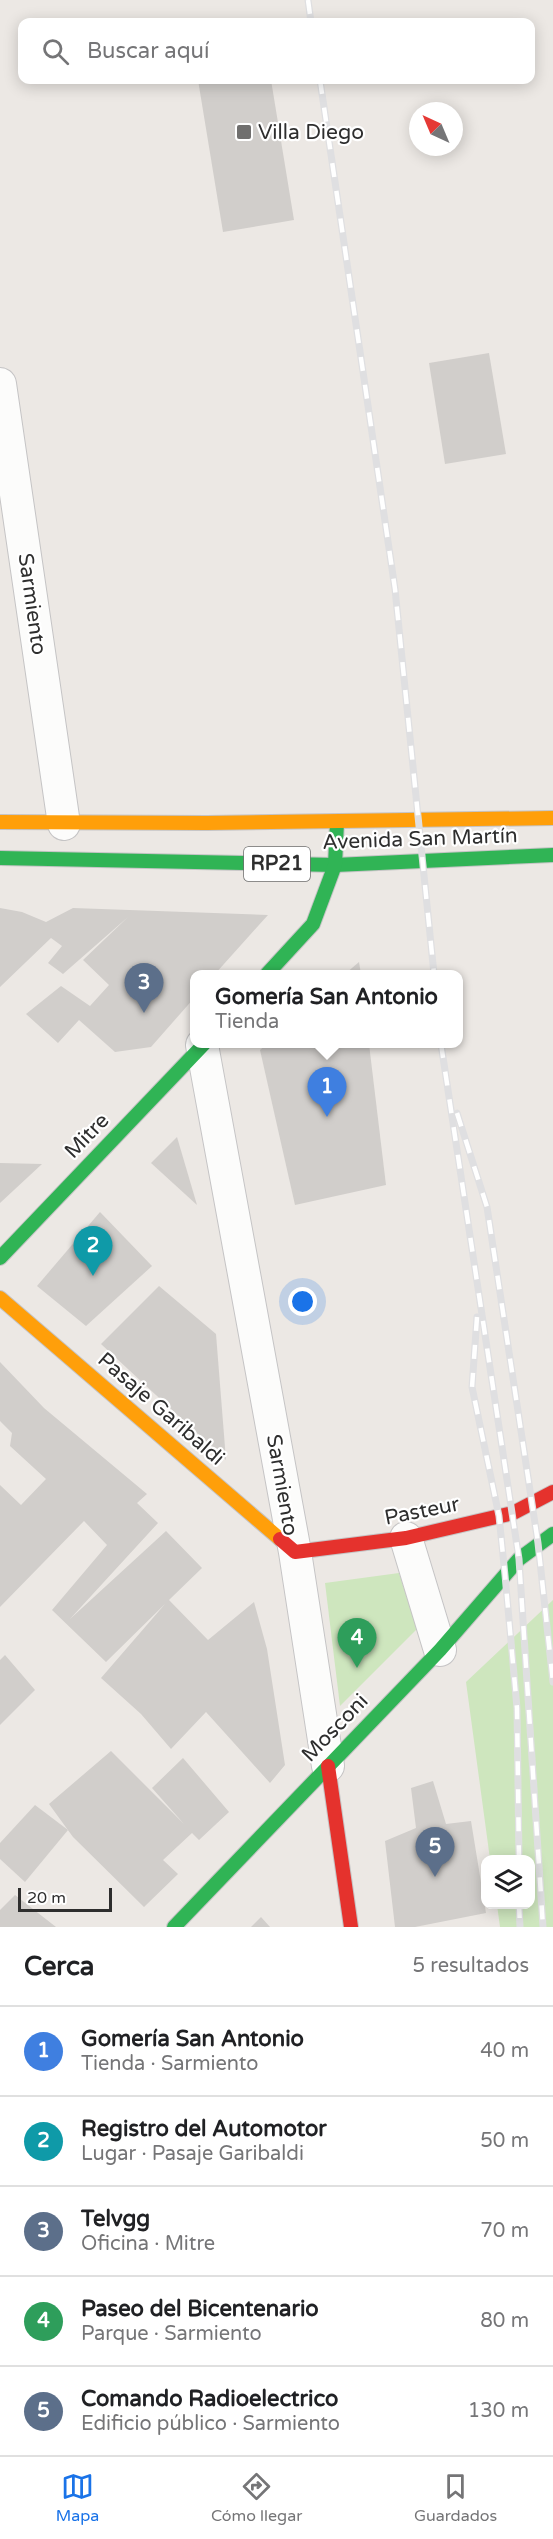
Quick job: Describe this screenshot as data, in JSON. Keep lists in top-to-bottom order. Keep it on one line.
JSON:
{"streets":{"street":["Sarmiento","Avenida San Martín","RP21","Mitre","Pasaje Garibaldi","Pasteur","Mosconi"]},"crossings":[["Sarmiento","Avenida San Martín"],["Sarmiento","Pasaje Garibaldi"],["Sarmiento","Pasteur"],["Sarmiento","Mosconi"],["Pasaje Garibaldi","Pasteur"]],"places":{"transit":["Villa Diego"]},"scale_bar":"20 m","north":"top left","page":{"search":"Buscar aquí","pins":["3","1","2","4","5"],"popup":["Gomería San Antonio","Tienda"],"scale":"20 m","heading":["Cerca","5 resultados"],"list":[{"mark":"1","name":"Gomería San Antonio","note":"Tienda · Sarmiento","value":"40 m"},{"mark":"2","name":"Registro del Automotor","note":"Lugar · Pasaje Garibaldi","value":"50 m"},{"mark":"3","name":"Telvgg","note":"Oficina · Mitre","value":"70 m"},{"mark":"4","name":"Paseo del Bicentenario","note":"Parque · Sarmiento","value":"80 m"},{"mark":"5","name":"Comando Radioelectrico","note":"Edificio público · Sarmiento","value":"130 m"}],"nav":["Mapa","Cómo llegar","Guardados"]}}
